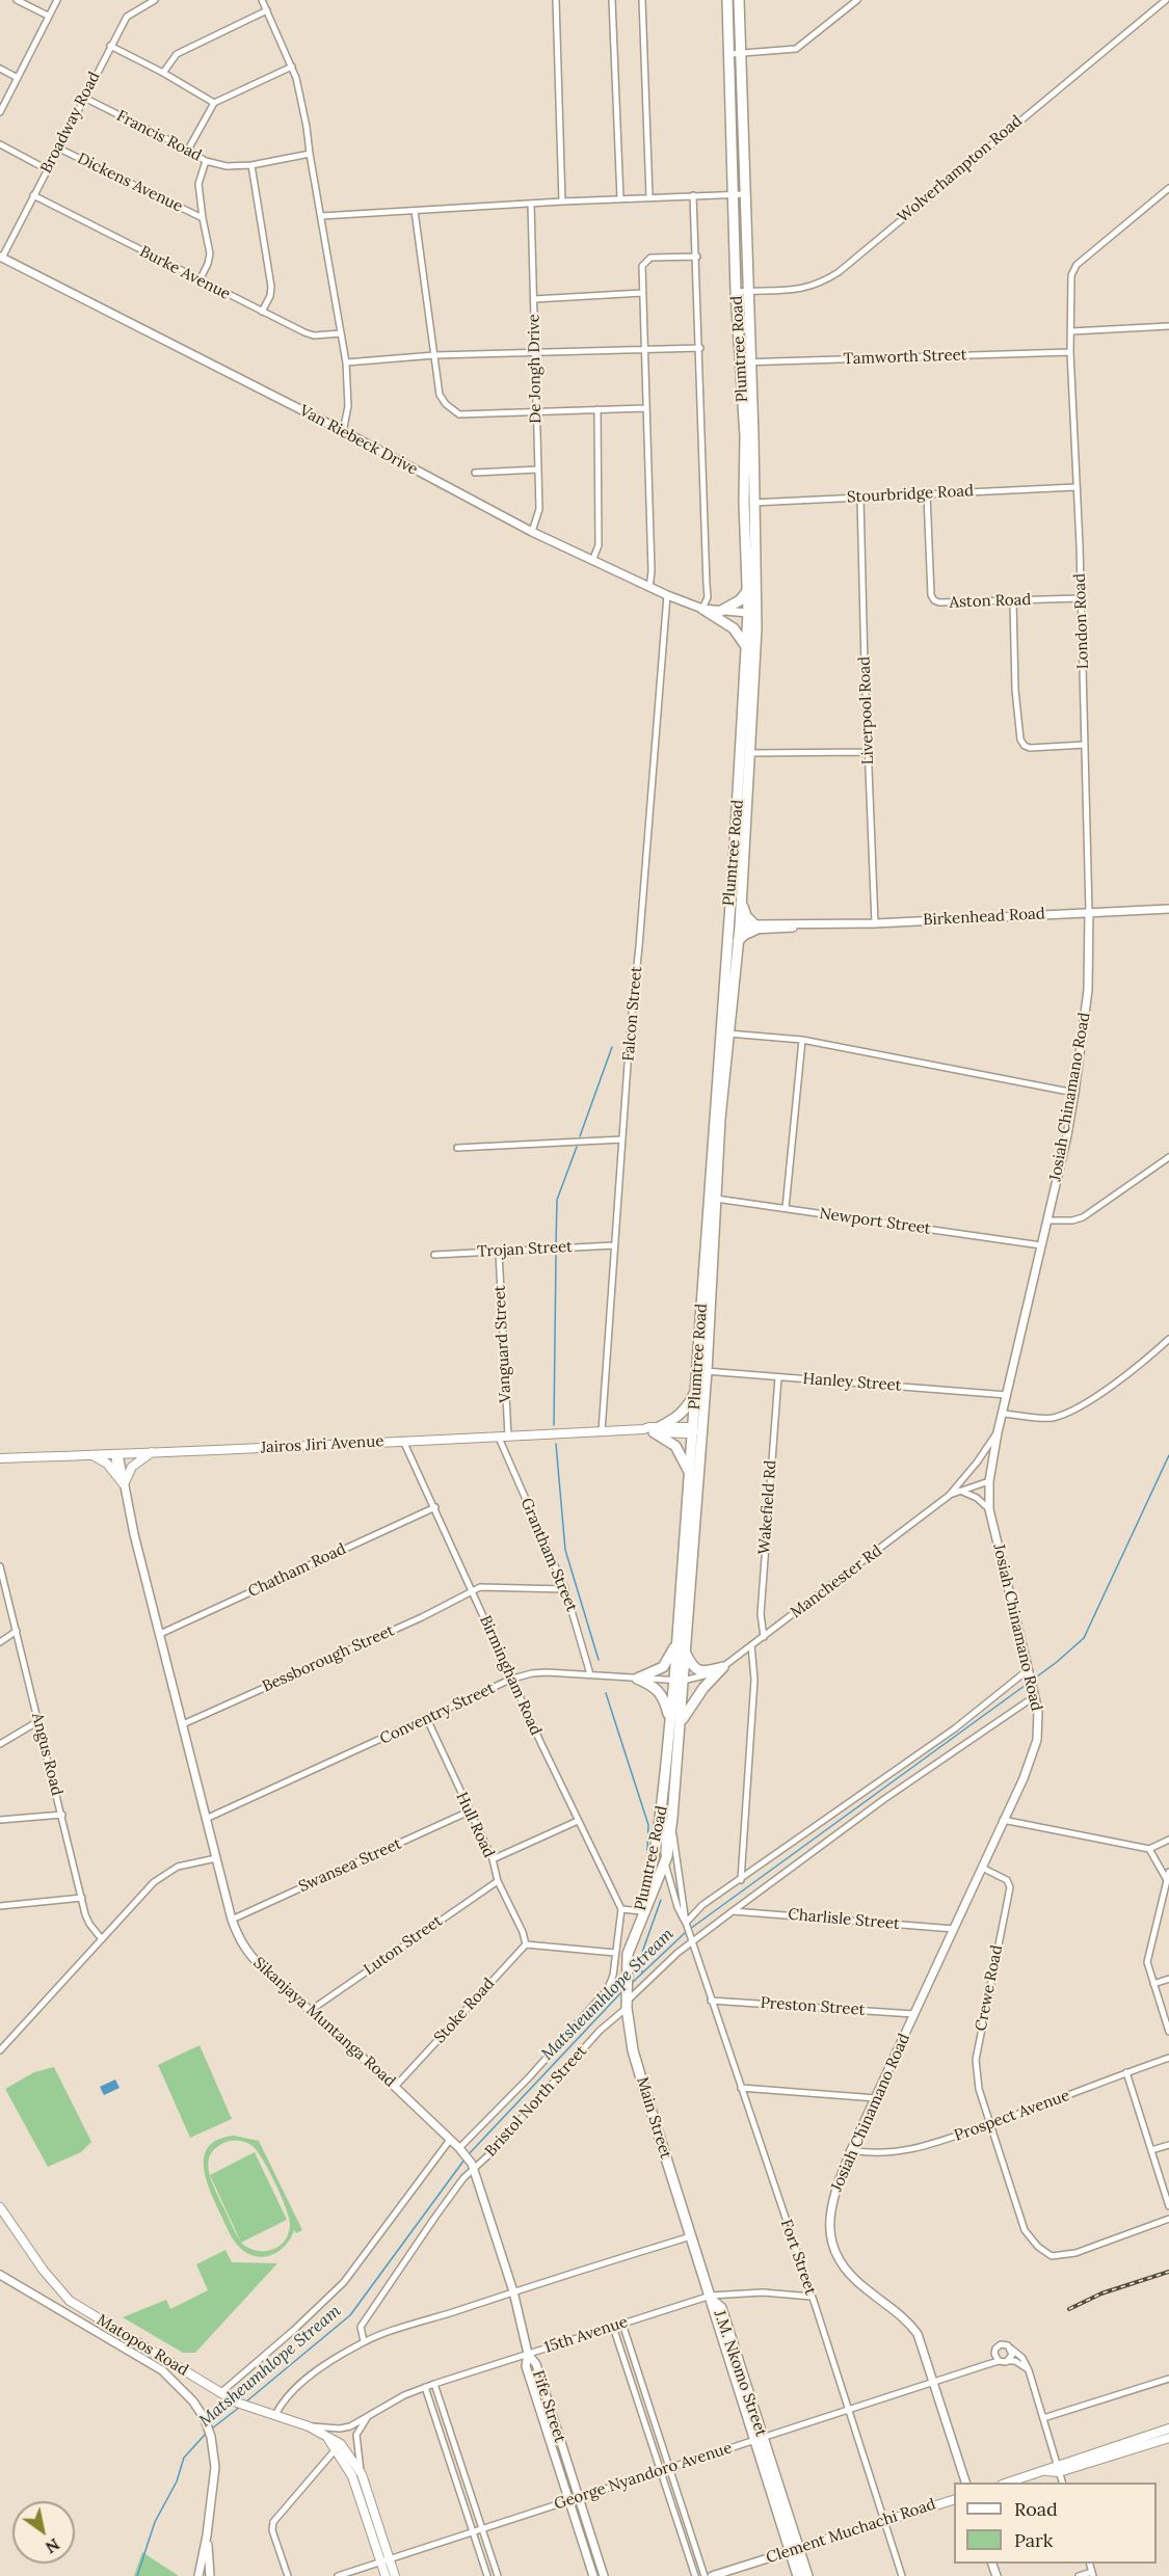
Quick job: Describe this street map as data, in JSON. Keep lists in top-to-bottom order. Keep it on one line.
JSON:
{"streets":{"highway":["Plumtree Road","Main Street","J.M. Nkomo Street"],"main road":["Jairos Jiri Avenue","Matopos Road","Clement Muchachi Road"],"street":["Broadway Road","Francis Road","Wolverhampton Road","Dickens Avenue","Burke Avenue","Tamworth Street","De Jongh Drive","Van Riebeck Drive","Stourbridge Road","Aston Road","London Road","Liverpool Road","Birkenhead Road","Falcon Street","Josiah Chinamano Road","Newport Street","Trojan Street","Vanguard Street","Hanley Street","Wakefield Rd","Grantham Street","Chatham Road","Manchester Rd","Bessborough Street","Birmingham Road","Conventry Street","Angus Road","Hull Road","Swansea Street","Charlisle Street","Luton Street","Crewe Road","Preston Street","Stoke Road","Sikanjaya Muntanga Road","Bristol North Street","Prospect Avenue","Fort Street","15th Avenue","Fife Street","George Nyandoro Avenue"]},"crossings":[["Broadway Road","Francis Road"],["Broadway Road","Dickens Avenue"],["Broadway Road","Burke Avenue"],["Broadway Road","Van Riebeck Drive"],["Wolverhampton Road","Plumtree Road"],["Plumtree Road","Tamworth Street"],["Plumtree Road","Van Riebeck Drive"],["Plumtree Road","Stourbridge Road"],["Plumtree Road","Birkenhead Road"],["Plumtree Road","Newport Street"],["Plumtree Road","Hanley Street"],["Plumtree Road","Jairos Jiri Avenue"],["Plumtree Road","Manchester Rd"],["Plumtree Road","Conventry Street"],["Plumtree Road","Main Street"],["Tamworth Street","London Road"],["De Jongh Drive","Van Riebeck Drive"],["Van Riebeck Drive","Falcon Street"],["Stourbridge Road","Aston Road"],["Stourbridge Road","London Road"],["Stourbridge Road","Liverpool Road"],["Aston Road","London Road"],["London Road","Birkenhead Road"],["London Road","Josiah Chinamano Road"],["Liverpool Road","Birkenhead Road"],["Birkenhead Road","Josiah Chinamano Road"],["Falcon Street","Trojan Street"],["Falcon Street","Jairos Jiri Avenue"],["Josiah Chinamano Road","Newport Street"],["Josiah Chinamano Road","Hanley Street"],["Josiah Chinamano Road","Charlisle Street"],["Josiah Chinamano Road","Crewe Road"],["Josiah Chinamano Road","Preston Street"],["Josiah Chinamano Road","Bristol North Street"],["Josiah Chinamano Road","Prospect Avenue"],["Josiah Chinamano Road","George Nyandoro Avenue"],["Trojan Street","Vanguard Street"],["Vanguard Street","Jairos Jiri Avenue"],["Vanguard Street","Grantham Street"],["Hanley Street","Wakefield Rd"],["Jairos Jiri Avenue","Grantham Street"],["Jairos Jiri Avenue","Birmingham Road"],["Jairos Jiri Avenue","Sikanjaya Muntanga Road"],["Wakefield Rd","Manchester Rd"],["Grantham Street","Conventry Street"],["Chatham Road","Birmingham Road"],["Chatham Road","Sikanjaya Muntanga Road"],["Manchester Rd","Conventry Street"],["Bessborough Street","Birmingham Road"],["Bessborough Street","Sikanjaya Muntanga Road"],["Birmingham Road","Conventry Street"],["Conventry Street","Hull Road"],["Conventry Street","Sikanjaya Muntanga Road"],["Hull Road","Swansea Street"],["Hull Road","Luton Street"],["Hull Road","Stoke Road"],["Swansea Street","Sikanjaya Muntanga Road"],["Charlisle Street","Bristol North Street"],["Luton Street","Sikanjaya Muntanga Road"],["Crewe Road","Prospect Avenue"],["Preston Street","Fort Street"],["Stoke Road","Sikanjaya Muntanga Road"],["Sikanjaya Muntanga Road","Bristol North Street"],["Sikanjaya Muntanga Road","15th Avenue"],["Sikanjaya Muntanga Road","Fife Street"],["Bristol North Street","Main Street"],["Bristol North Street","Fort Street"],["Main Street","15th Avenue"],["Main Street","J.M. Nkomo Street"],["Fort Street","15th Avenue"],["Fort Street","George Nyandoro Avenue"],["Fort Street","Clement Muchachi Road"],["15th Avenue","Matopos Road"],["15th Avenue","J.M. Nkomo Street"],["15th Avenue","Fife Street"],["J.M. Nkomo Street","George Nyandoro Avenue"],["J.M. Nkomo Street","Clement Muchachi Road"],["Fife Street","George Nyandoro Avenue"]],"water":["Matsheumhlope Stream"],"legend":["Road","Park"],"north":"bottom right"}
